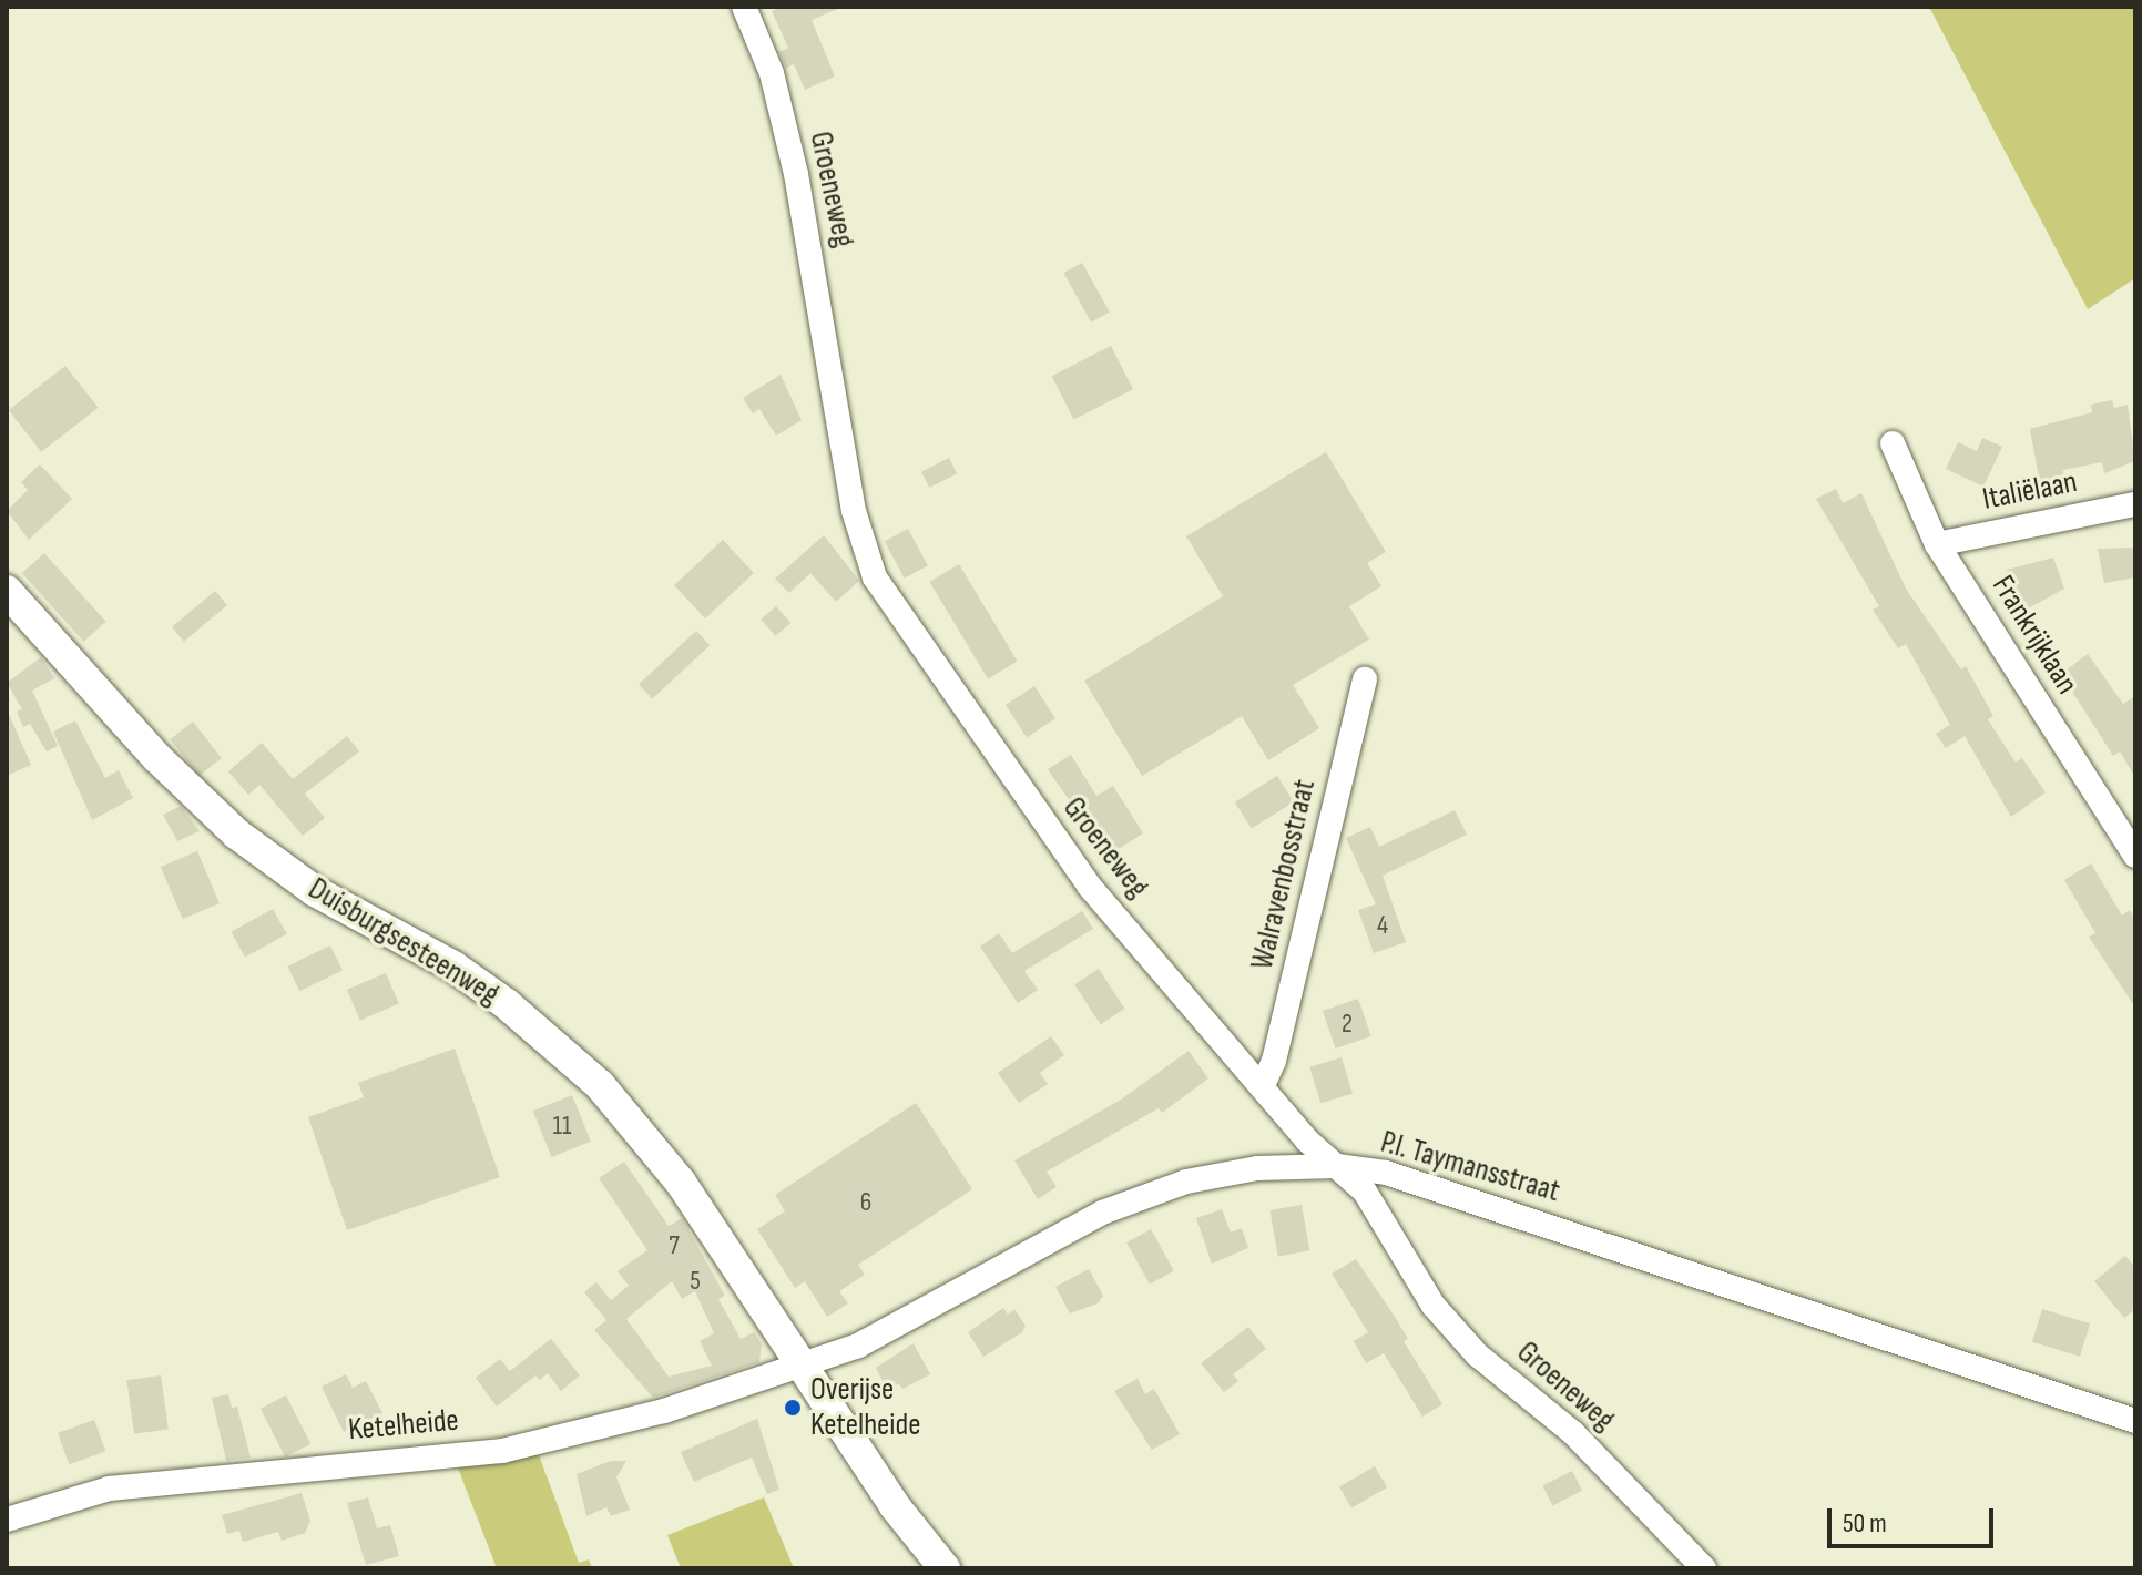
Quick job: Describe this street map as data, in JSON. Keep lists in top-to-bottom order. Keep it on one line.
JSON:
{"streets":{"street":["Groeneweg","Italiëlaan","Frankrijklaan","Walravenbosstraat","Duisburgsesteenweg","P.I. Taymansstraat","Ketelheide"]},"crossings":[["Groeneweg","Walravenbosstraat"],["Groeneweg","P.I. Taymansstraat"],["Italiëlaan","Frankrijklaan"],["Duisburgsesteenweg","P.I. Taymansstraat"],["Duisburgsesteenweg","Ketelheide"],["P.I. Taymansstraat","Ketelheide"]],"places":["Overijse Ketelheide"],"house_numbers":["4","2","11","6","7","5"],"scale_bar":"50 m"}
